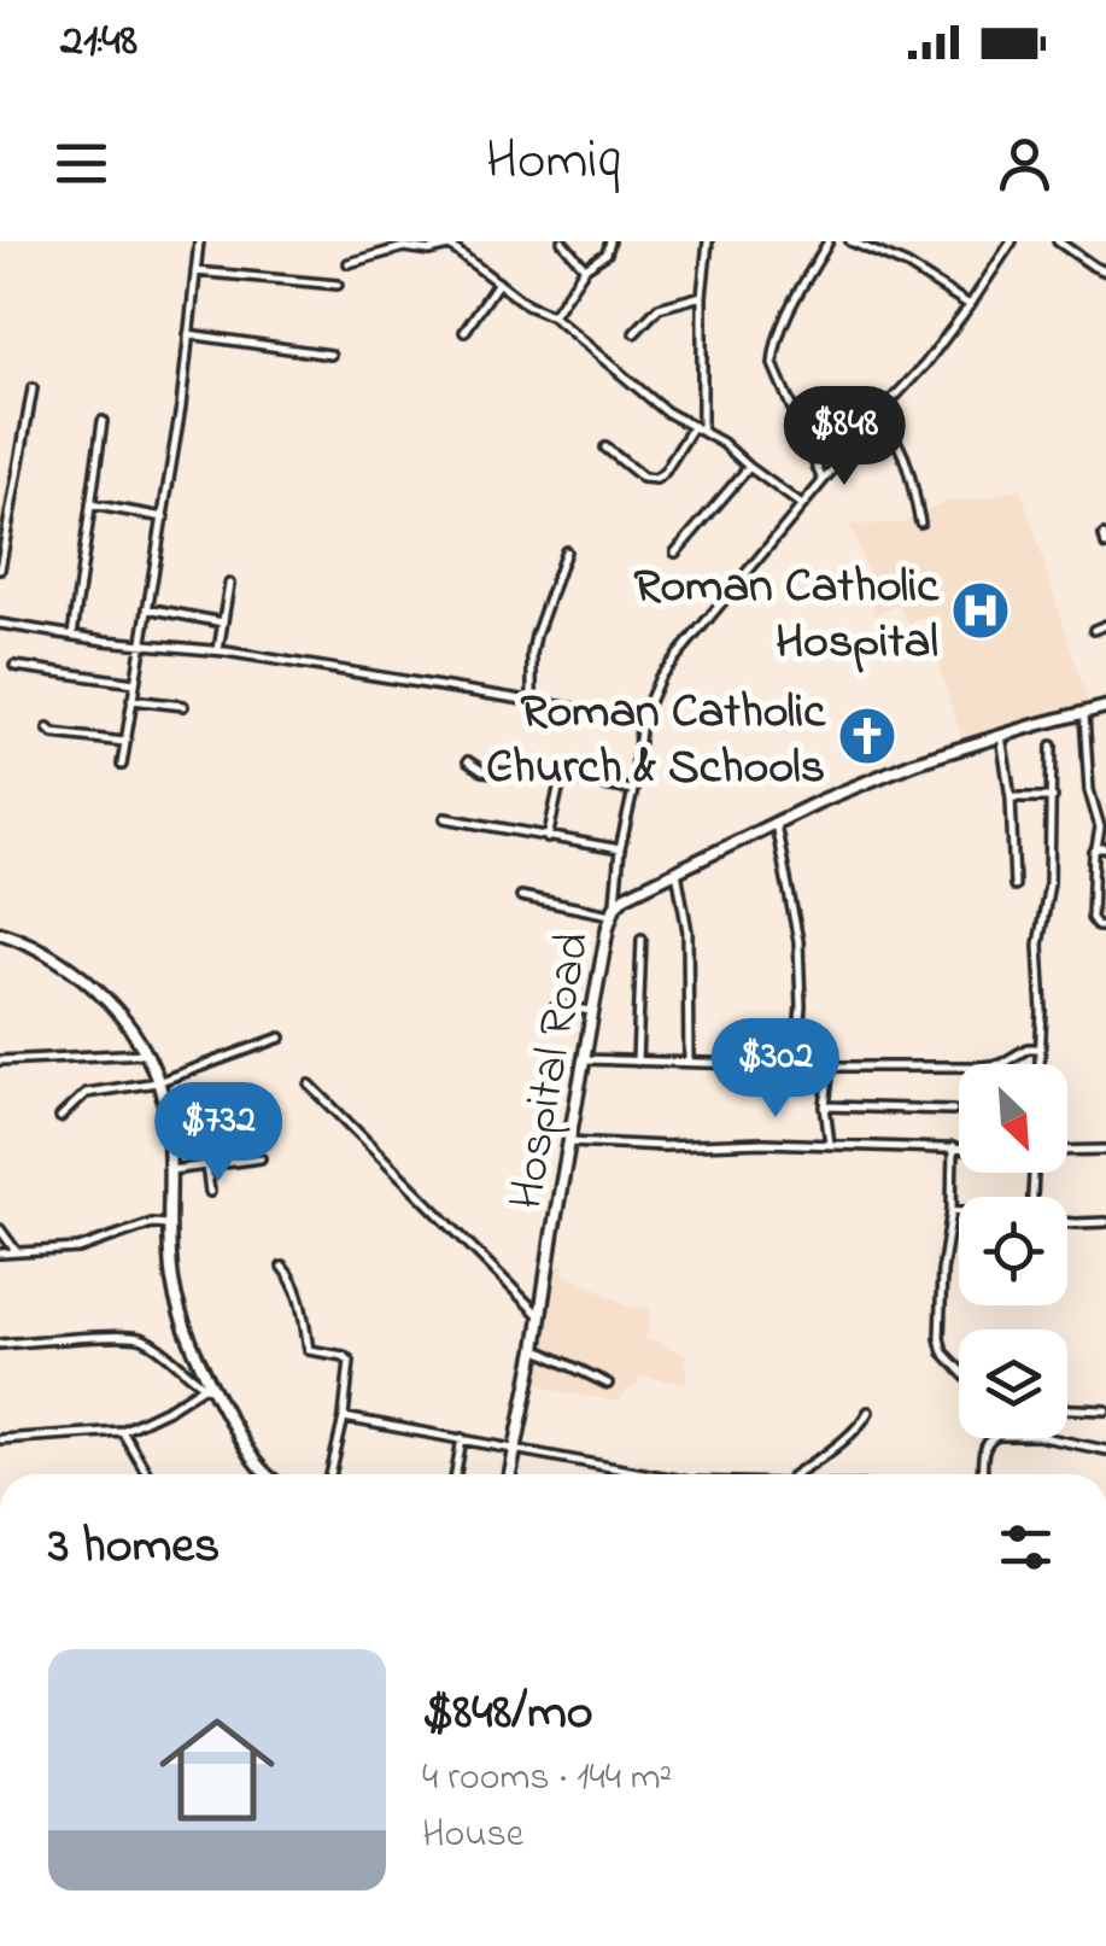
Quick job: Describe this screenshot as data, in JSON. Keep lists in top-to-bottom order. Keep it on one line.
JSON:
{"streets":{"street":["Hospital Road"]},"places":{"hospital":["Roman Catholic Hospital"],"church":["Roman Catholic Church & Schools"]},"north":"bottom right","page":{"status":"21:48","header":"Homiq","price":["$848","$302","$732"],"heading":"3 homes","list":[{"name":"$848/mo","note":"4 rooms · 144 m² · House"}]}}
